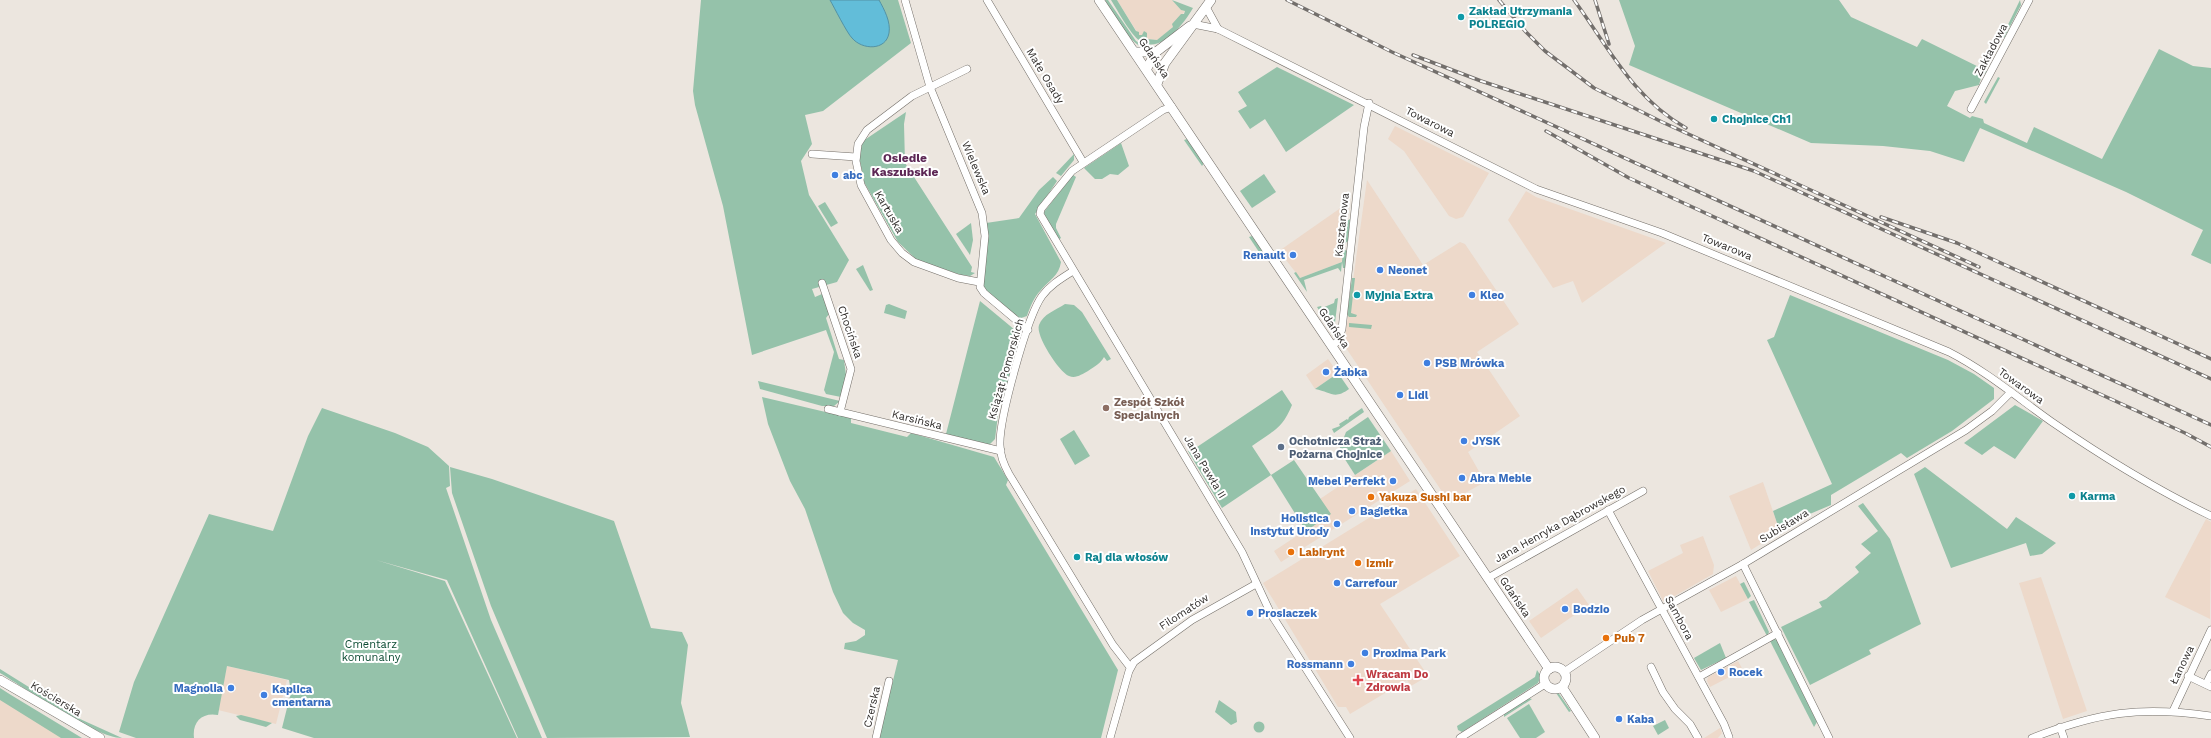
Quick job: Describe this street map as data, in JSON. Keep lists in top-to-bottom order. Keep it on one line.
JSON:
{"streets":{"main road":["Gdańska","Kościerska"],"street":["Zakładowa","Małe Osady","Towarowa","Wielewska","Kartuska","Kasztanowa","Chocińska","Książąt Pomorskich","Karsińska","Jana Pawła II","Jana Henryka Dąbrowskego","Subisława","Filomatów","Sambora","Łanowa","Czerska"]},"crossings":[["Gdańska","Kasztanowa"],["Gdańska","Jana Henryka Dąbrowskego"],["Gdańska","Subisława"],["Małe Osady","Jana Pawła II"],["Towarowa","Kasztanowa"],["Towarowa","Subisława"],["Wielewska","Kartuska"],["Chocińska","Karsińska"],["Książąt Pomorskich","Karsińska"],["Książąt Pomorskich","Jana Pawła II"],["Książąt Pomorskich","Filomatów"],["Jana Pawła II","Filomatów"],["Jana Henryka Dąbrowskego","Sambora"],["Subisława","Sambora"]],"districts":["Osiedle Kaszubskie"],"parks":["Cmentarz komunalny"],"places":{"other":["Zakład Utrzymania POLREGIO","Chojnice Ch1","abc","Renault","Neonet","Myjnia Extra","Kleo","PSB Mrówka","Żabka","Lidl","Zespół Szkół Specjalnych","JYSK","Ochotnicza Straż Pożarna Chojnice","Abra Meble","Mebel Perfekt","Karma","Yakuza Sushi bar","Bagietka","Holistica Instytut Urody","Labirynt","Raj dla włosów","Izmir","Carrefour","Bodzio","Prosiaczek","Pub 7","Proxima Park","Rossmann","Rocek","Magnolia","Kaplica cmentarna","Kaba"],"health":["Wracam Do Zdrowia"]}}
